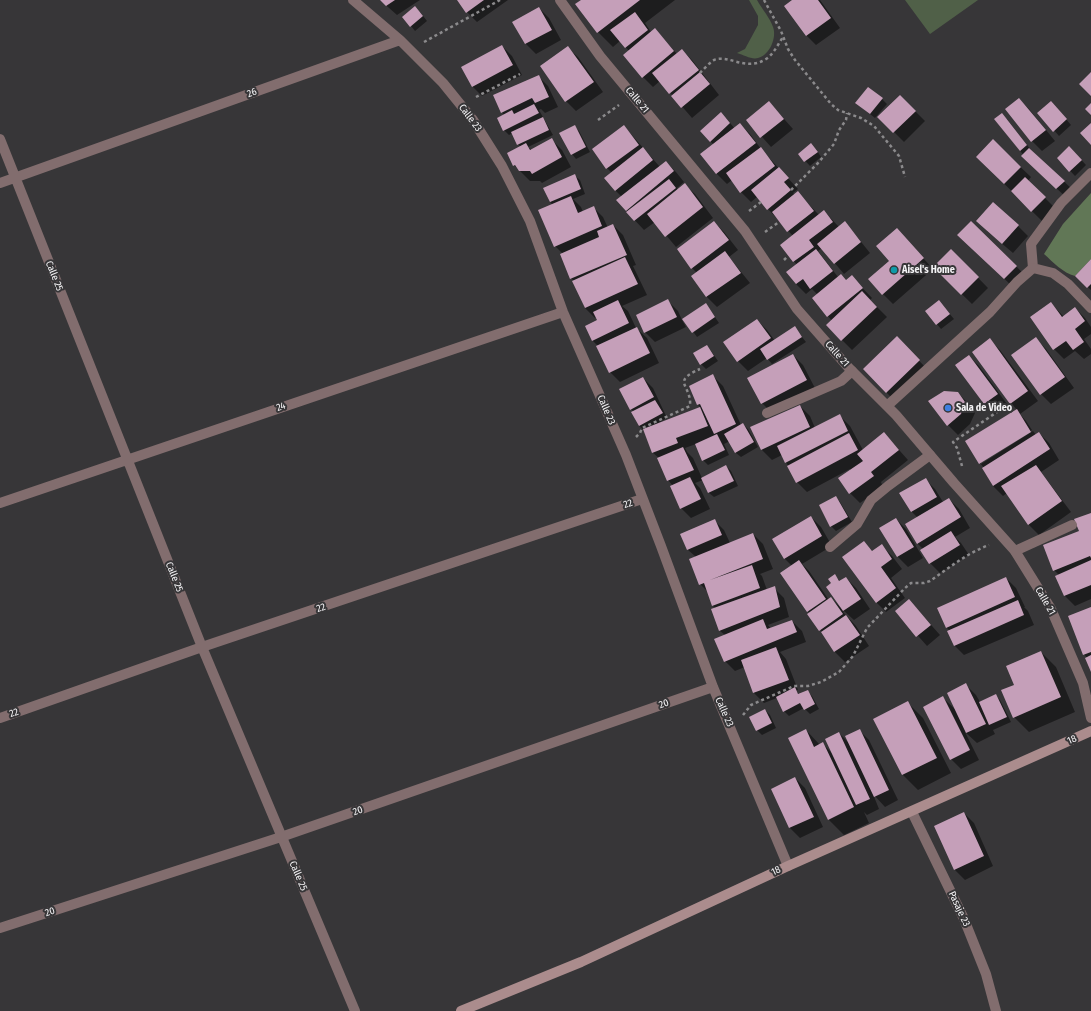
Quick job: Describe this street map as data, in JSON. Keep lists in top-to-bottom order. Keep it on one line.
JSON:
{"streets":{"street":["26","Calle 21","Calle 23","Calle 25","24","22","20","18","Pasaje 23"]},"crossings":[["26","Calle 23"],["26","Calle 25"],["Calle 23","24"],["Calle 23","22"],["Calle 23","20"],["Calle 23","18"],["Calle 25","24"],["Calle 25","22"],["Calle 25","20"],["18","Pasaje 23"]],"places":["Aisel's Home","Sala de Video"]}
